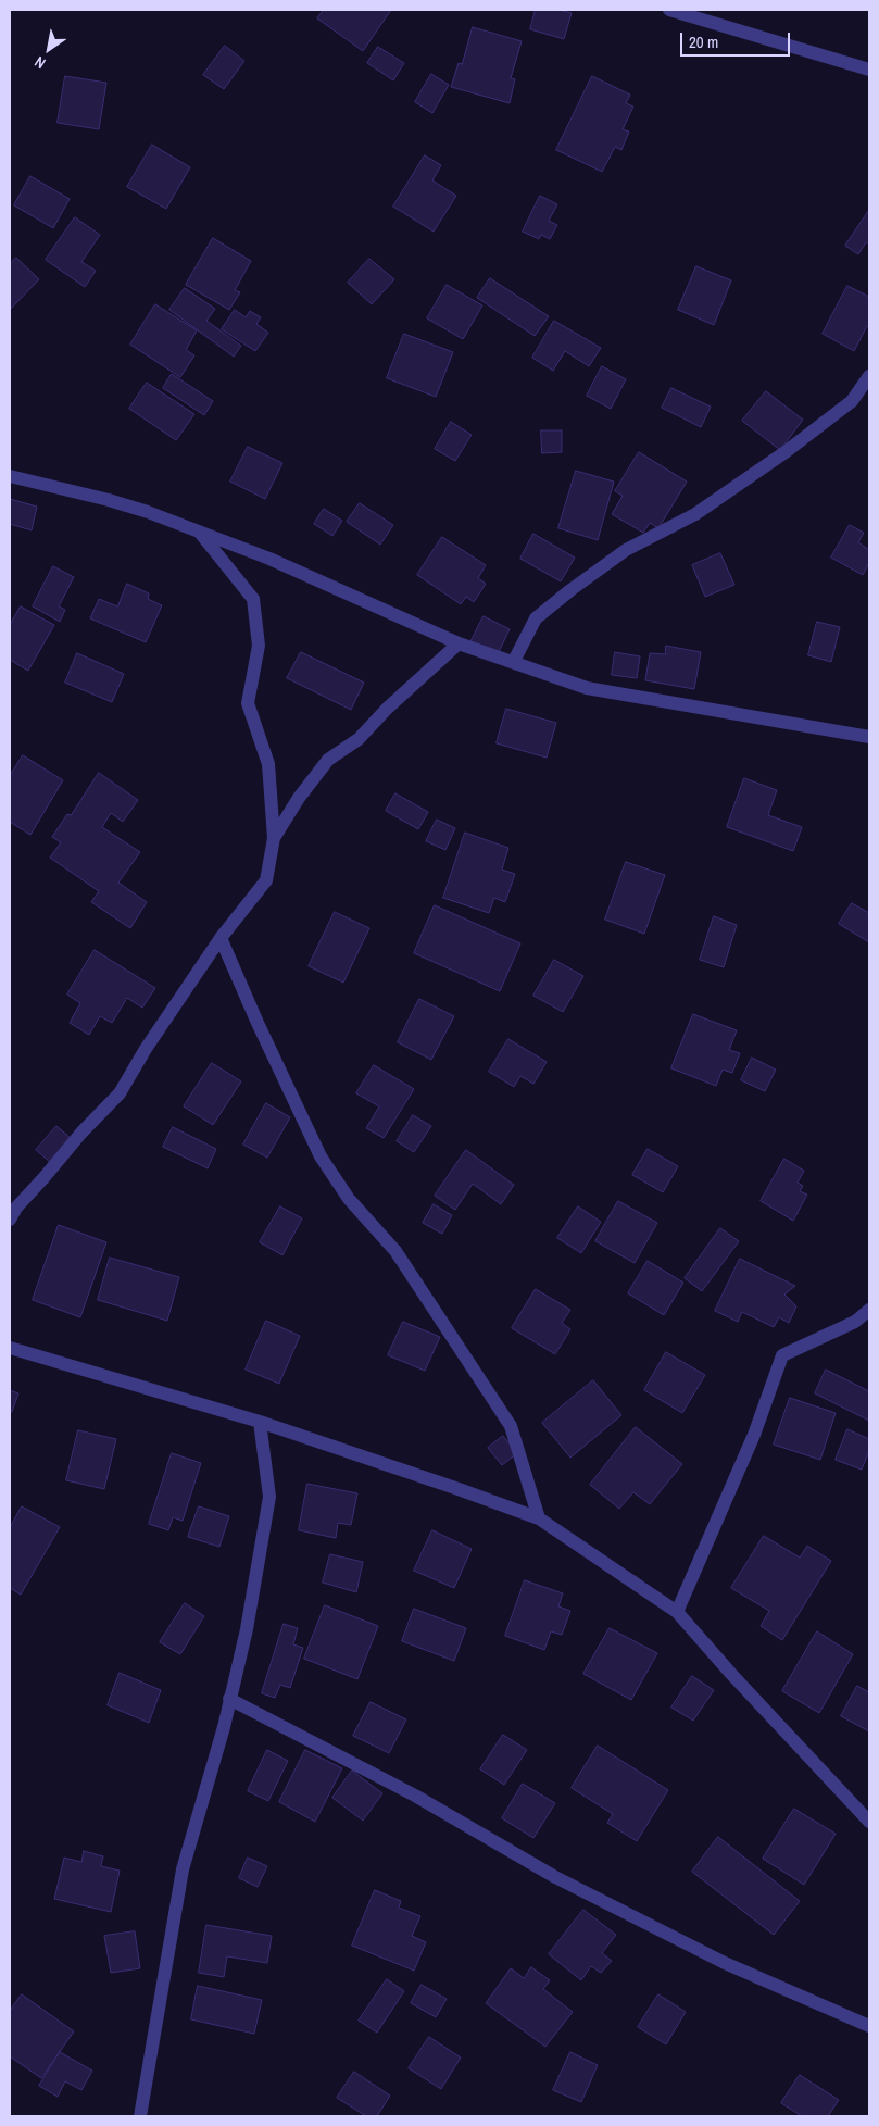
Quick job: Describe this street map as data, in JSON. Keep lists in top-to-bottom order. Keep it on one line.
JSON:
{"scale_bar":"20 m","north":"bottom left"}
